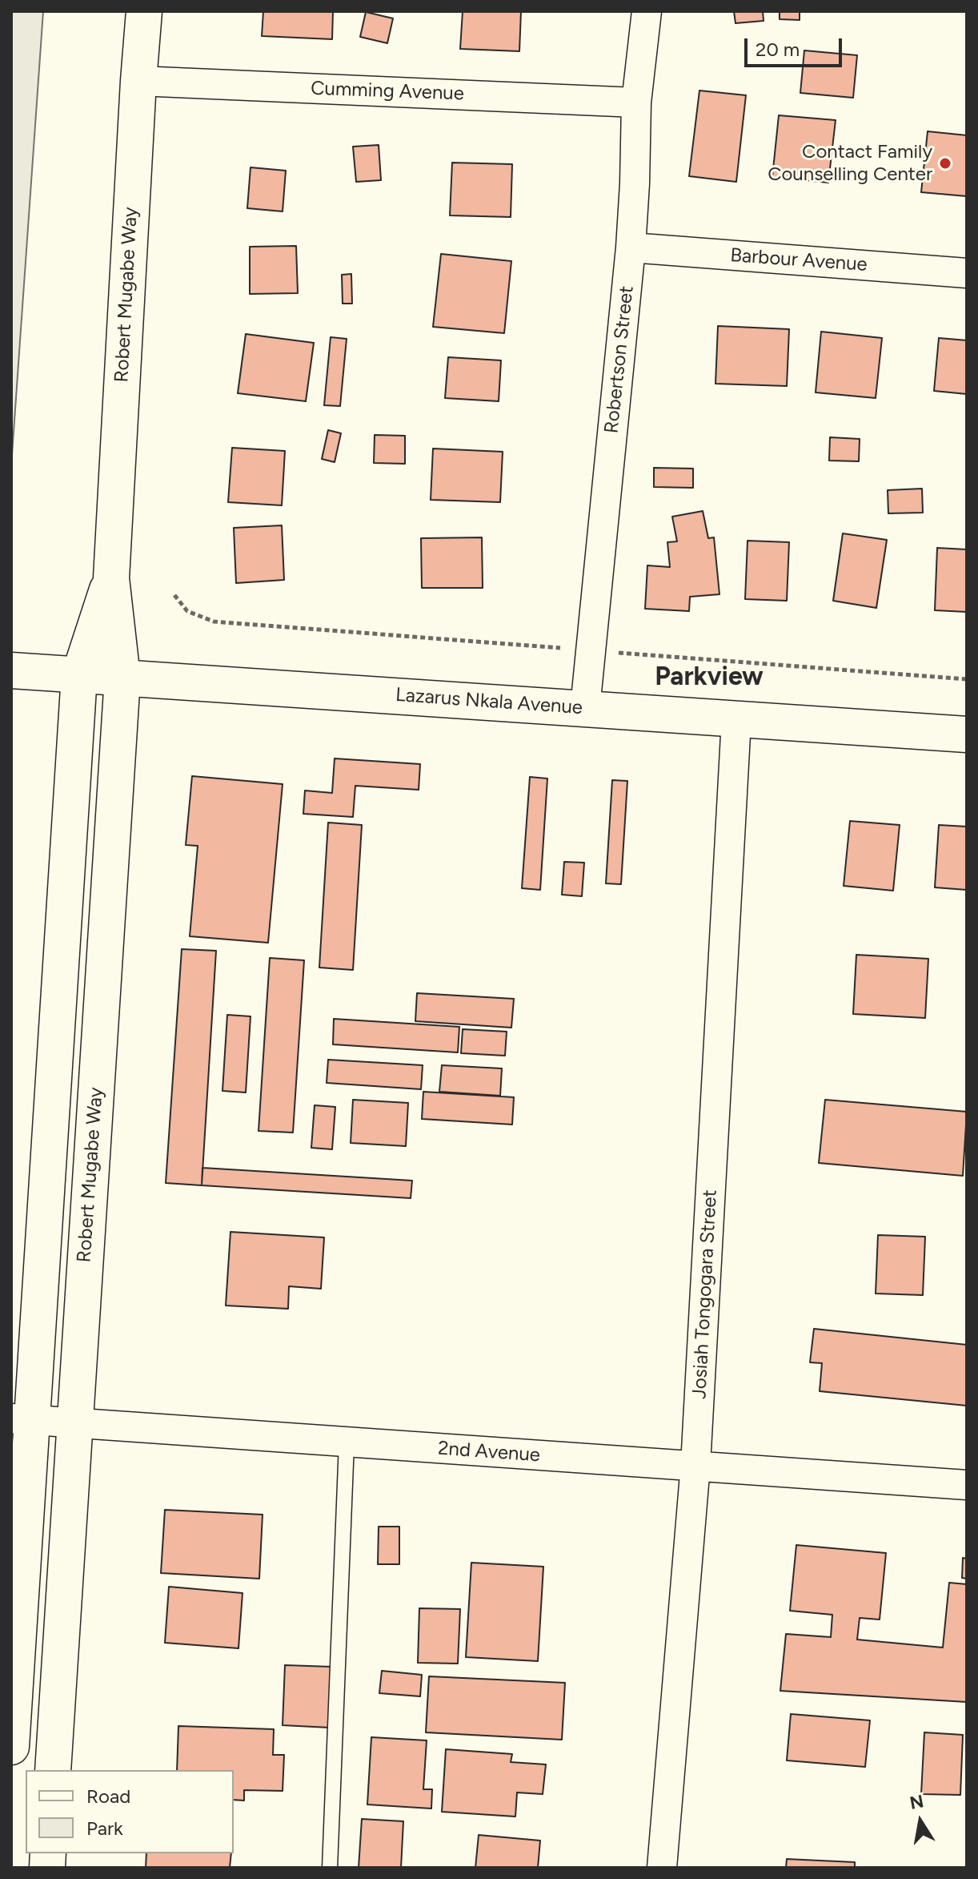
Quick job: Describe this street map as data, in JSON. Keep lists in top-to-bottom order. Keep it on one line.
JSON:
{"streets":{"main road":["Robert Mugabe Way","Lazarus Nkala Avenue"],"street":["Cumming Avenue","Barbour Avenue","Robertson Street","Josiah Tongogara Street","2nd Avenue"]},"crossings":[["Cumming Avenue","Robert Mugabe Way"],["Cumming Avenue","Robertson Street"],["Barbour Avenue","Robertson Street"],["Robert Mugabe Way","Lazarus Nkala Avenue"],["Robert Mugabe Way","2nd Avenue"],["Robertson Street","Lazarus Nkala Avenue"],["Lazarus Nkala Avenue","Josiah Tongogara Street"],["Josiah Tongogara Street","2nd Avenue"]],"districts":["Parkview"],"places":["Contact Family Counselling Center"],"legend":["Road","Park"],"scale_bar":"20 m","north":"top"}
